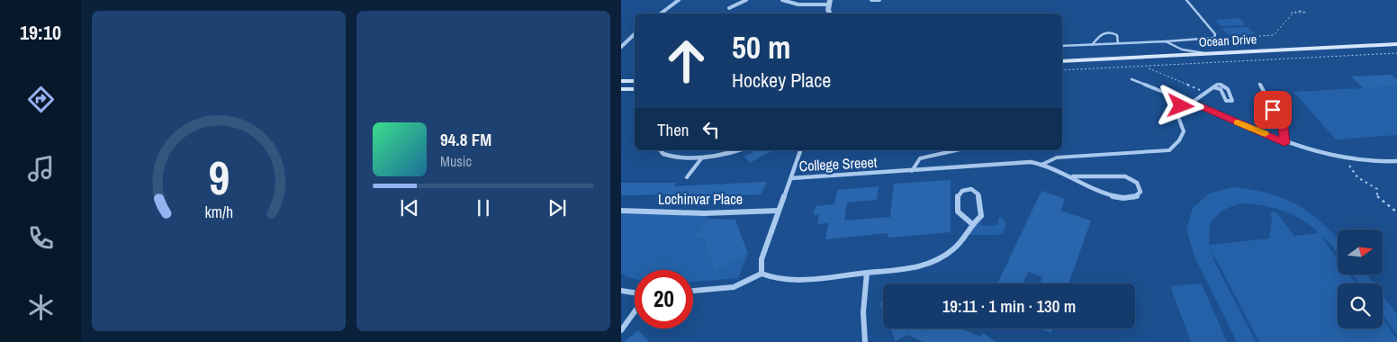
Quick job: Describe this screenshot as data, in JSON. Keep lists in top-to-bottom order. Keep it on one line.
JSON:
{"streets":{"main road":["Ocean Drive"],"street":["College Sreeet","Lochinvar Place"]},"north":"right","page":{"tabs":"19:10","turn":["50 m","Hockey Place"],"then":"Then","song":["94.8 FM","Music"],"limit":"20","trip":"19:11 · 1 min · 130 m","gauge":["9","km/h"]}}
